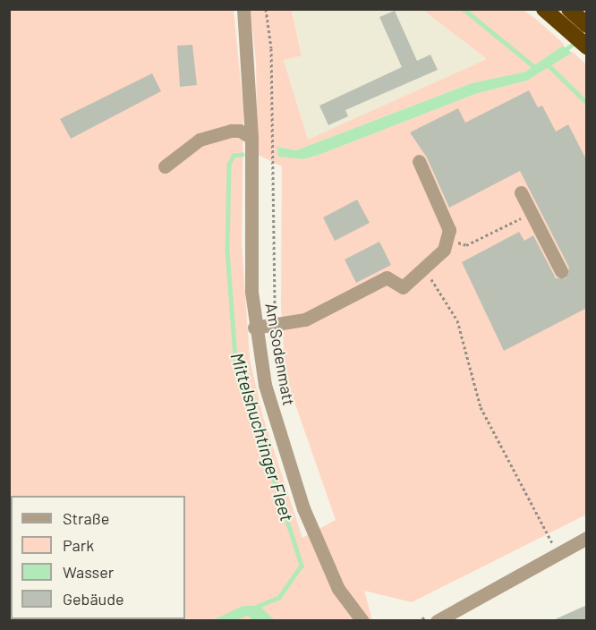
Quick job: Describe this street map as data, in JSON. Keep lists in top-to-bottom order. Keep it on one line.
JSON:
{"streets":{"street":["Am Sodenmatt"]},"water":["Mittelshuchtinger Fleet"],"legend":["Straße","Park","Wasser","Gebäude"]}
